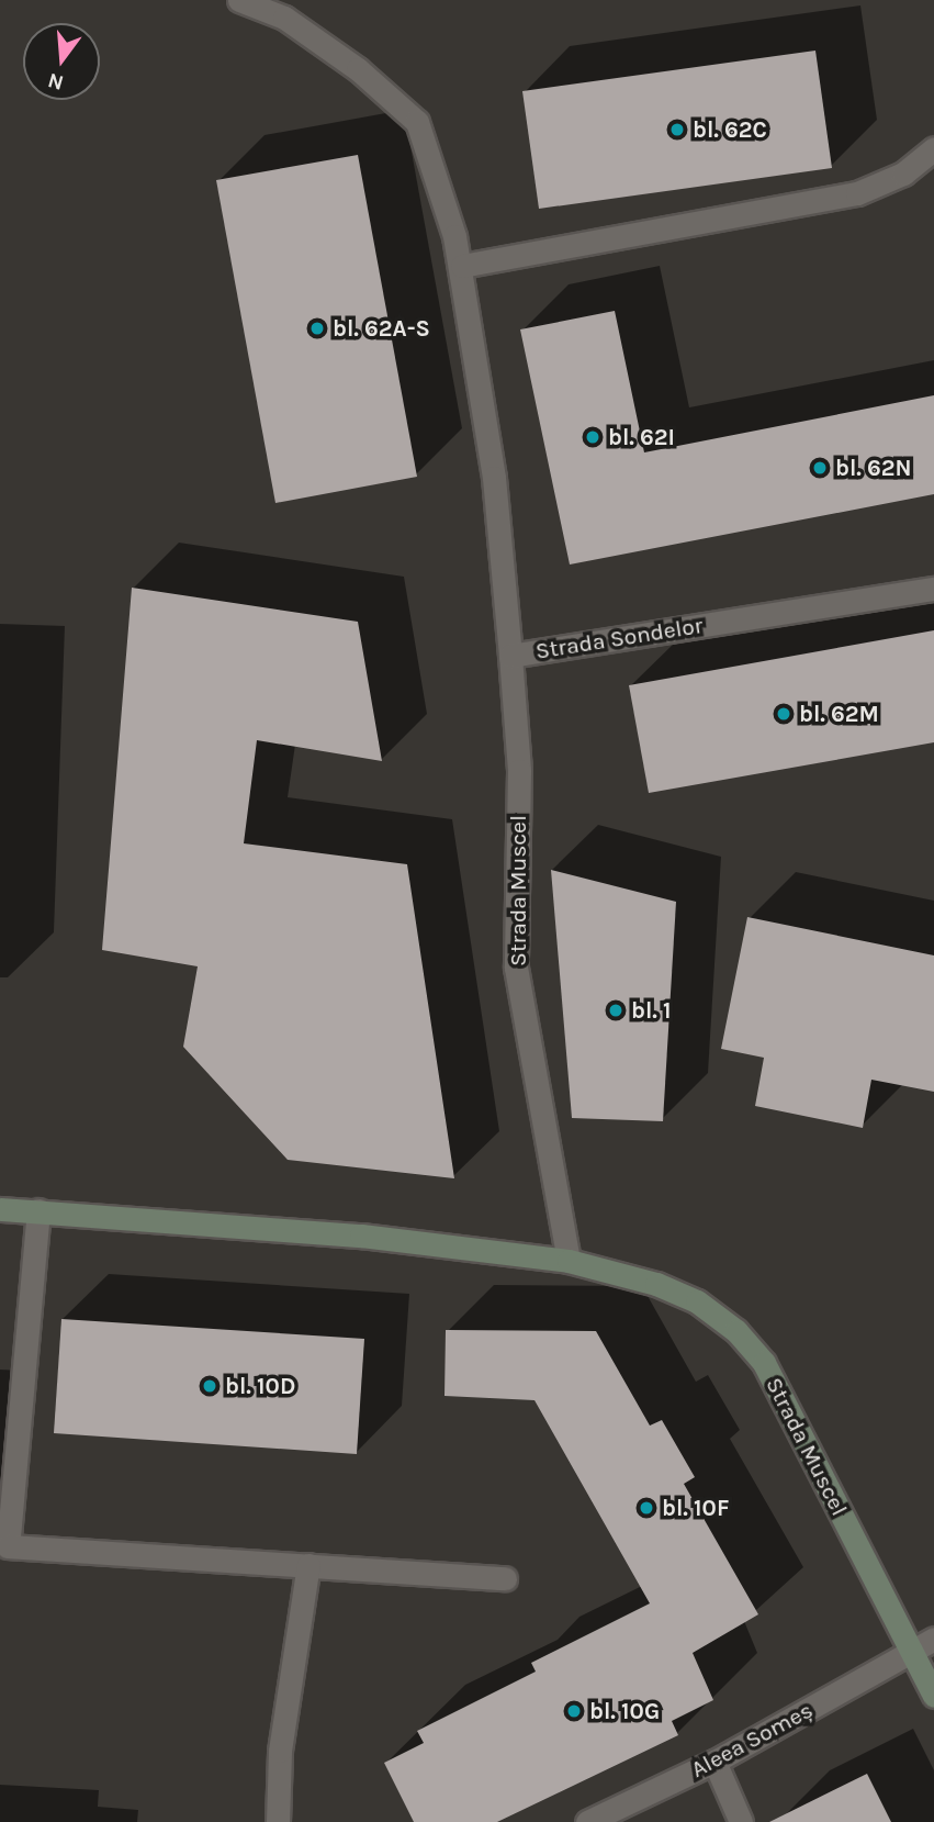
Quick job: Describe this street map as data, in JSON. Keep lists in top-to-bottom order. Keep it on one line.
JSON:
{"streets":{"street":["Strada Sondelor","Strada Muscel","Aleea Someș"]},"crossings":[["Strada Sondelor","Strada Muscel"],["Strada Muscel","Aleea Someș"]],"places":["bl. 62C","bl. 62A-S","bl. 62I","bl. 62N","bl. 62M","bl. 1","bl. 10D","bl. 10F","bl. 10G"],"north":"bottom"}
